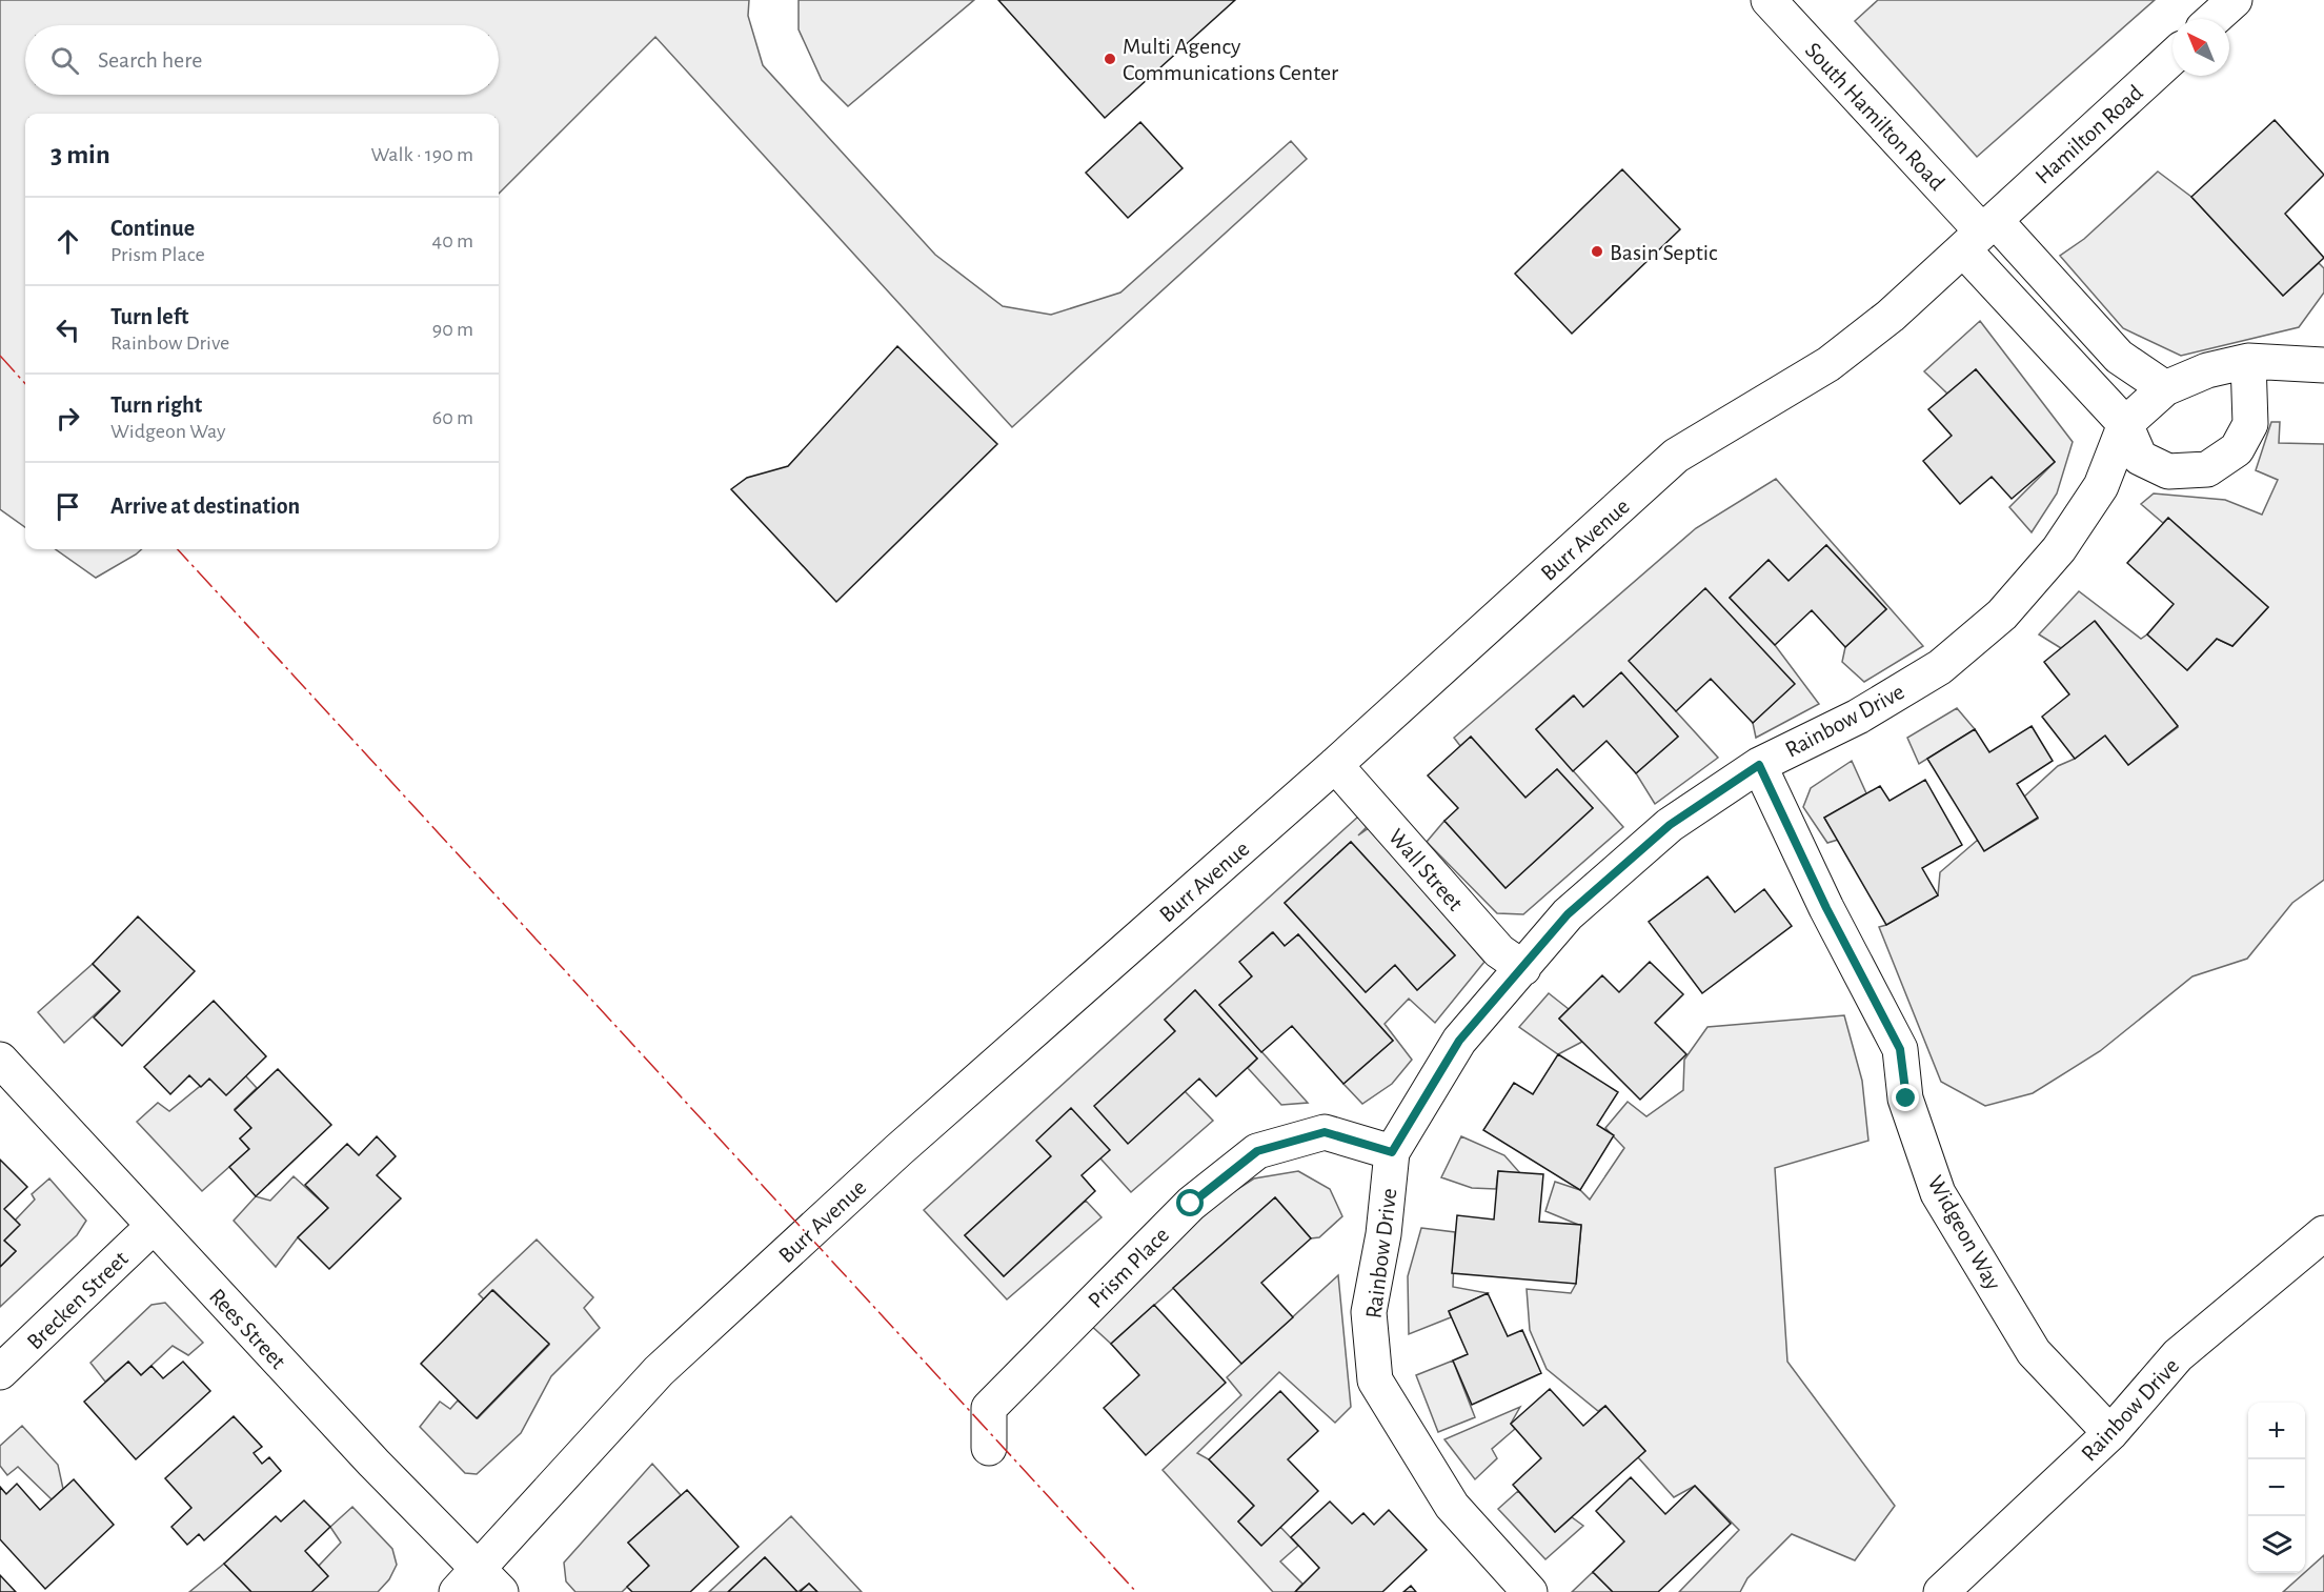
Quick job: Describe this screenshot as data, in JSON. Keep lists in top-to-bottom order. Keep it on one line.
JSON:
{"streets":{"street":["South Hamilton Road","Hamilton Road","Burr Avenue","Rainbow Drive","Wall Street","Widgeon Way","Prism Place","Brecken Street","Rees Street"]},"crossings":[["South Hamilton Road","Hamilton Road"],["South Hamilton Road","Burr Avenue"],["Hamilton Road","Burr Avenue"],["Burr Avenue","Wall Street"],["Burr Avenue","Rees Street"],["Rainbow Drive","Wall Street"],["Rainbow Drive","Widgeon Way"],["Rainbow Drive","Prism Place"],["Brecken Street","Rees Street"]],"places":["Multi Agency Communications Center","Basin Septic"],"north":"top left","page":{"search":"Search here","heading":["3 min","Walk · 190 m"],"list":[["Continue","Prism Place","40 m"],["Turn left","Rainbow Drive","90 m"],["Turn right","Widgeon Way","60 m"],"Arrive at destination"],"map_buttons":["+","−"]}}
